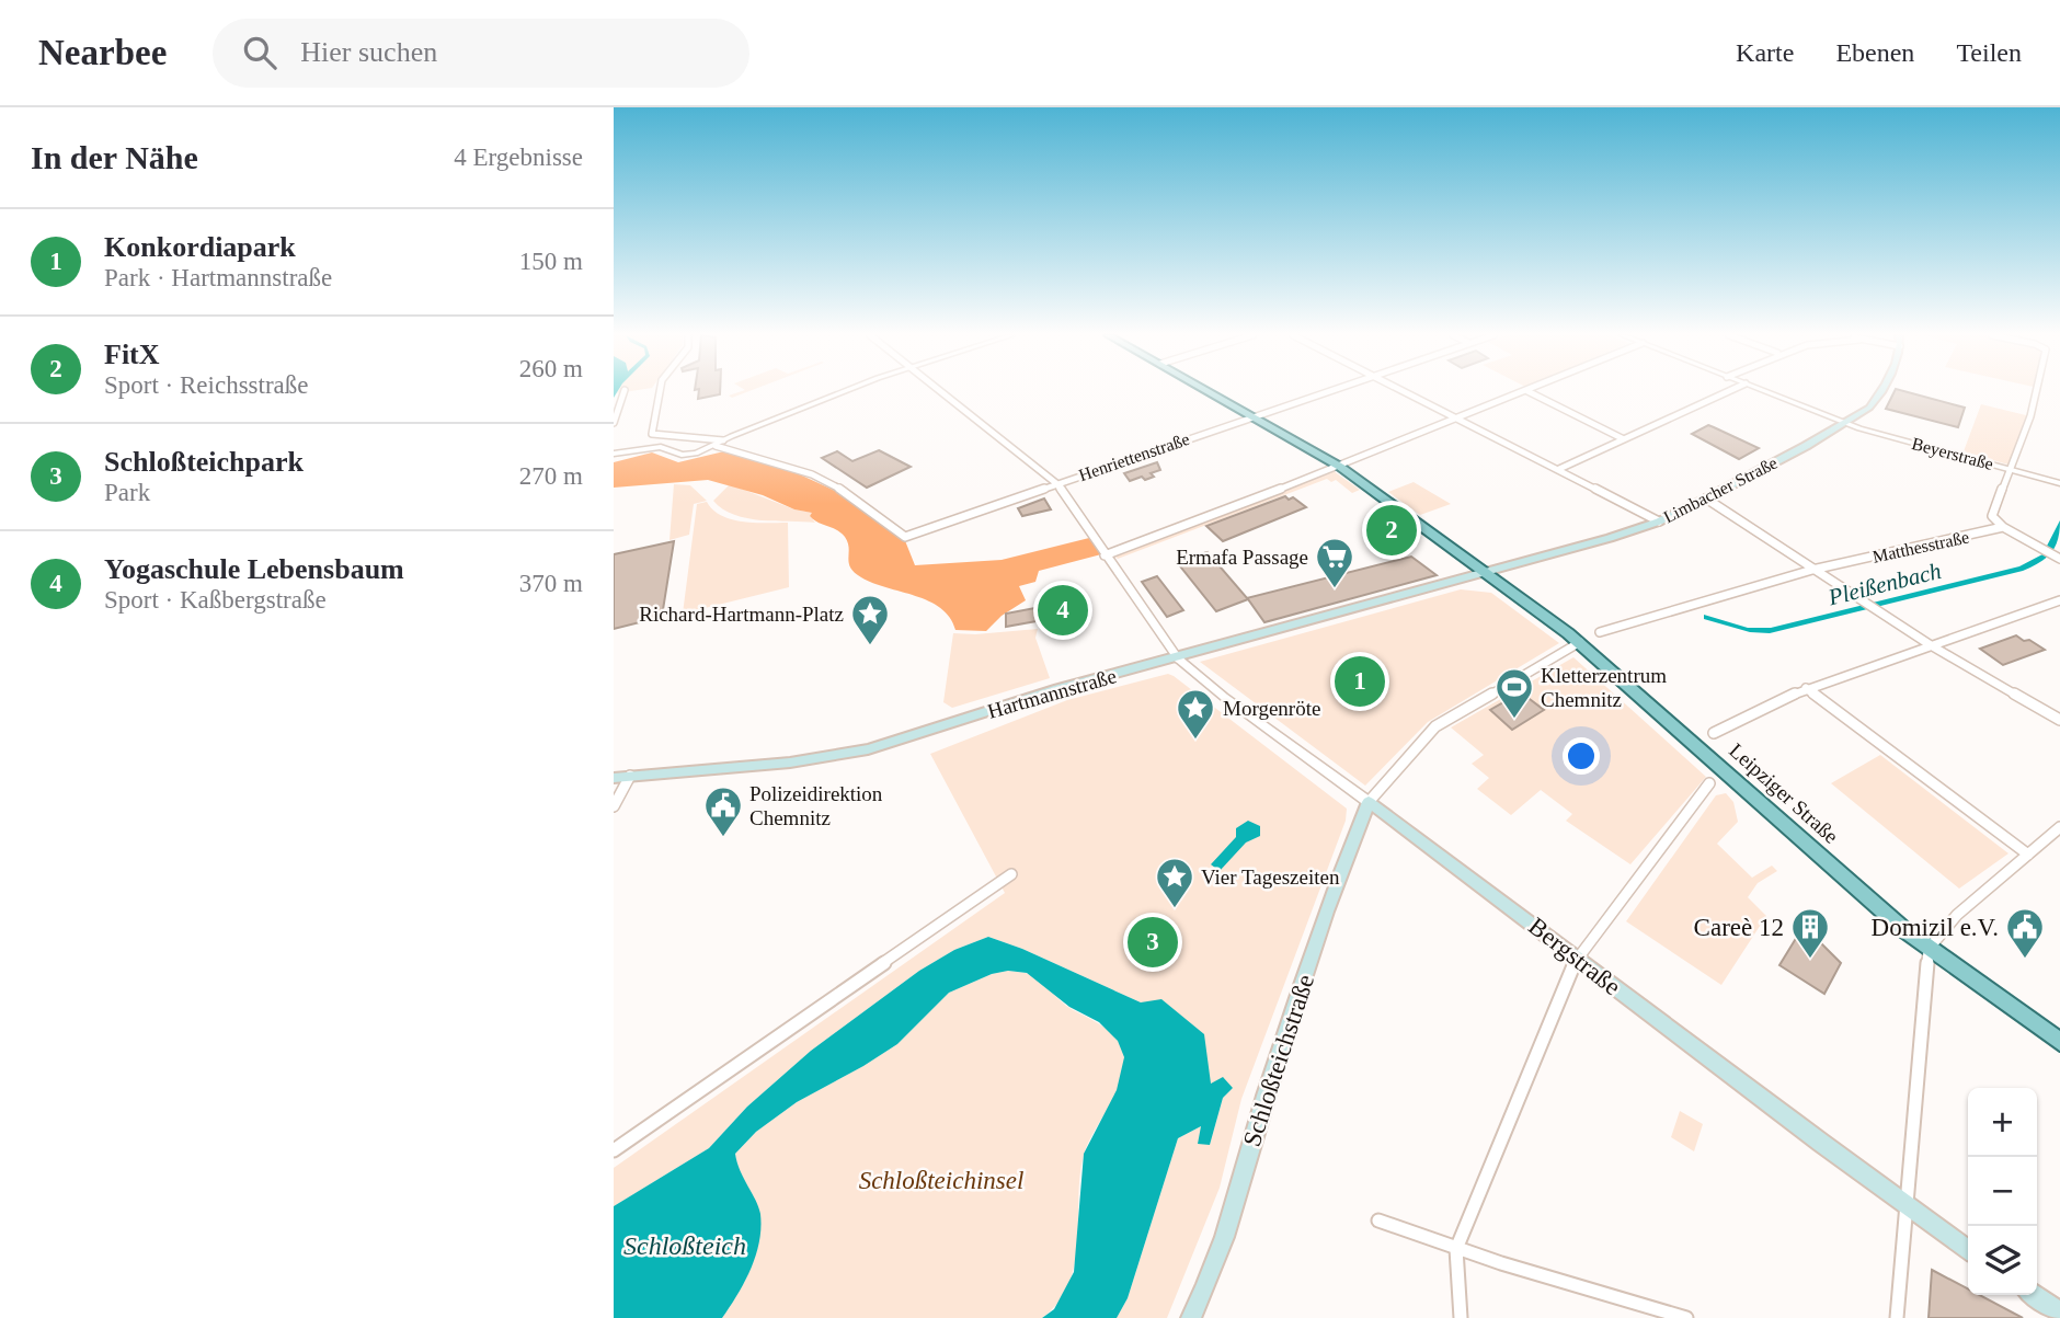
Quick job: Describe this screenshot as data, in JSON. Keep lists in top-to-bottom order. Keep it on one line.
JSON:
{"streets":{"main road":["Limbacher Straße","Hartmannstraße","Leipziger Straße","Bergstraße","Schloßteichstraße"],"street":["Beyerstraße","Henriettenstraße","Matthesstraße"]},"crossings":[["Beyerstraße","Limbacher Straße"],["Beyerstraße","Matthesstraße"],["Limbacher Straße","Hartmannstraße"],["Limbacher Straße","Leipziger Straße"],["Hartmannstraße","Leipziger Straße"],["Hartmannstraße","Bergstraße"],["Bergstraße","Schloßteichstraße"]],"water":["Pleißenbach","Schloßteich"],"parks":["Schloßteichinsel"],"places":{"supermarket":["Ermafa Passage"],"place":["Richard-Hartmann-Platz","Morgenröte","Vier Tageszeiten"],"sports":["Kletterzentrum Chemnitz"],"public building":["Polizeidirektion Chemnitz","Domizil e.V."],"building":["Careè 12"]},"page":{"header":"Nearbee","search":"Hier suchen","nav":["Karte","Ebenen","Teilen"],"heading":["In der Nähe","4 Ergebnisse"],"list":[{"mark":"1","name":"Konkordiapark","note":"Park · Hartmannstraße","value":"150 m"},{"mark":"2","name":"FitX","note":"Sport · Reichsstraße","value":"260 m"},{"mark":"3","name":"Schloßteichpark","note":"Park","value":"270 m"},{"mark":"4","name":"Yogaschule Lebensbaum","note":"Sport · Kaßbergstraße","value":"370 m"}],"pins":["2","4","1","3"],"map_buttons":["+","−"]}}
